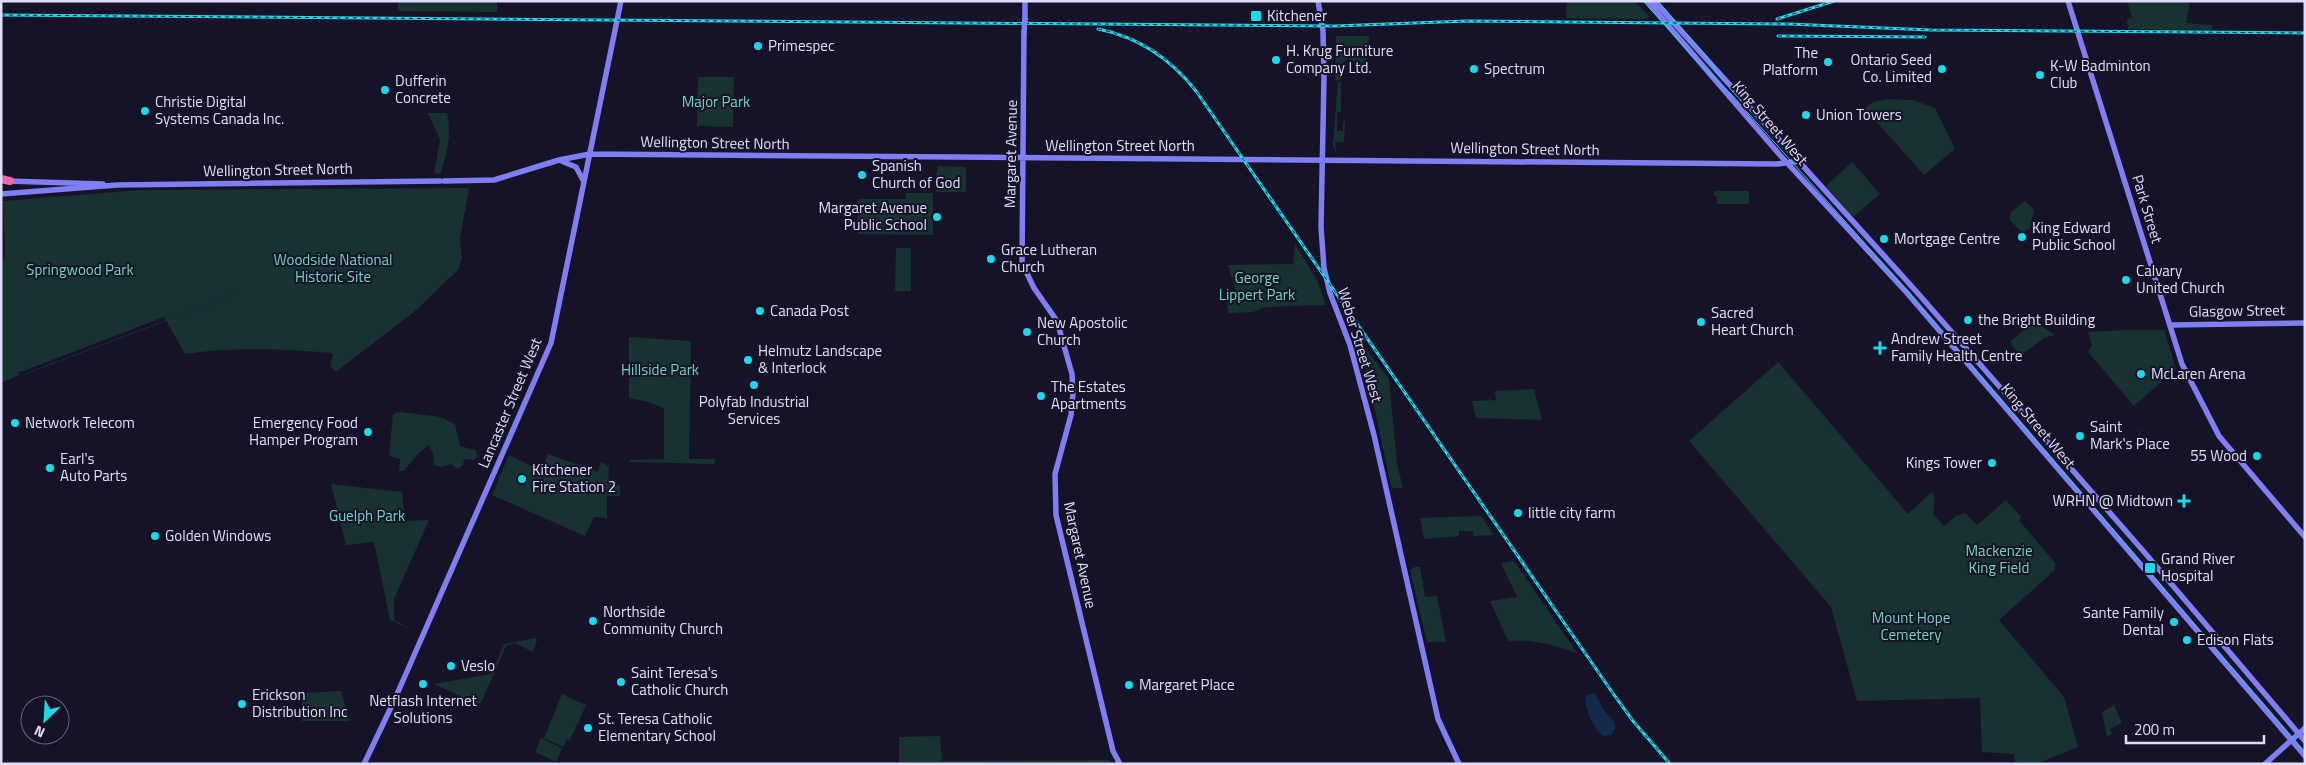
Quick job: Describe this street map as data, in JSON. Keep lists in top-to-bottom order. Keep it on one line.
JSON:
{"streets":{"main road":["King Street West","Wellington Street North","Margaret Avenue","Park Street","Glasgow Street","Weber Street West","Lancaster Street West"]},"crossings":[["King Street West","Wellington Street North"],["Wellington Street North","Margaret Avenue"],["Wellington Street North","Weber Street West"],["Wellington Street North","Lancaster Street West"],["Park Street","Glasgow Street"]],"parks":["Major Park","Woodside National Historic Site","Springwood Park","George Lippert Park","Hillside Park","Guelph Park","Mackenzie King Field","Mount Hope Cemetery"],"places":{"transit":["Kitchener","Grand River Hospital"],"other":["Primespec","H. Krug Furniture Company Ltd.","The Platform","Spectrum","Ontario Seed Co. Limited","K-W Badminton Club","Dufferin Concrete","Christie Digital Systems Canada Inc.","Union Towers","Spanish Church of God","Margaret Avenue Public School","King Edward Public School","Mortgage Centre","Grace Lutheran Church","Calvary United Church","Canada Post","the Bright Building","Sacred Heart Church","New Apostolic Church","Helmutz Landscape & Interlock","McLaren Arena","Polyfab Industrial Services","The Estates Apartments","Network Telecom","Emergency Food Hamper Program","Saint Mark's Place","55 Wood","Kings Tower","Earl's Auto Parts","Kitchener Fire Station 2","little city farm","Golden Windows","Northside Community Church","Sante Family Dental","Edison Flats","Veslo","Saint Teresa's Catholic Church","Netflash Internet Solutions","Margaret Place","Erickson Distribution Inc","St. Teresa Catholic Elementary School"],"health":["Andrew Street Family Health Centre","WRHN @ Midtown"]},"scale_bar":"200 m","north":"bottom left"}
